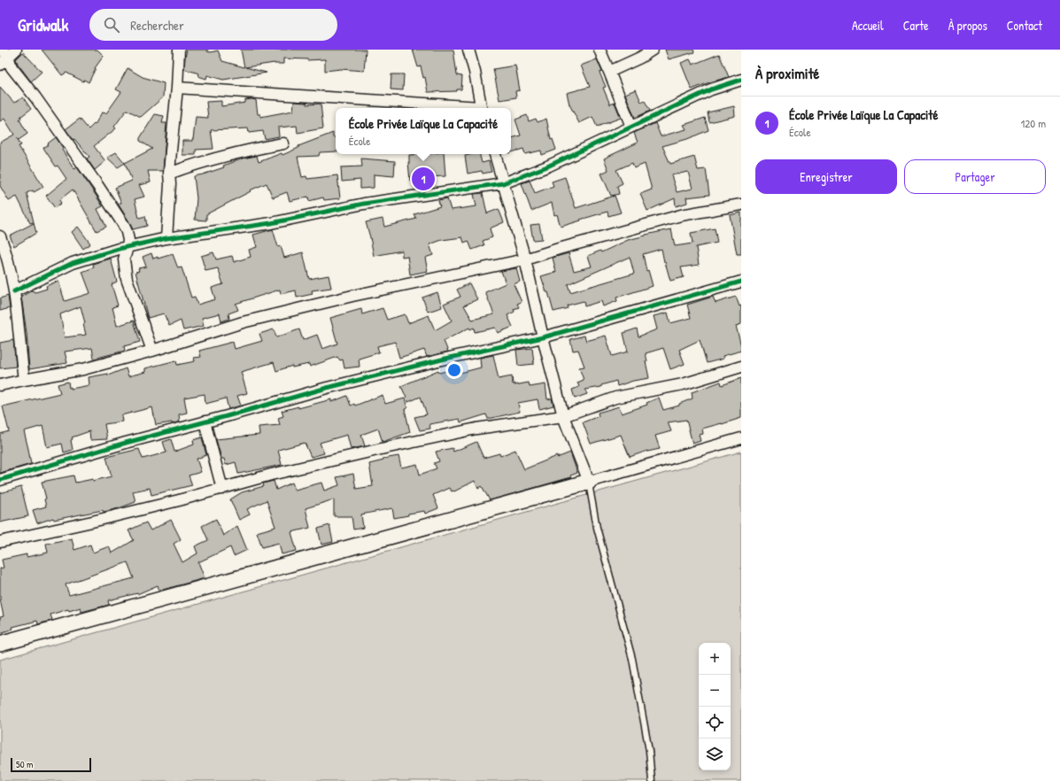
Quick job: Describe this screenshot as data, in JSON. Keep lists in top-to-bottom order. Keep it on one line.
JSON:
{"scale_bar":"50 m","page":{"header":"Gridwalk","search":"Rechercher","nav":["Accueil","Carte","À propos","Contact"],"heading":"À proximité","list":[{"mark":"1","name":"École Privée Laïque La Capacité","note":"École","value":"120 m"}],"popup":["École Privée Laïque La Capacité","École"],"buttons":["Enregistrer","Partager"],"pins":"1","map_buttons":["+","−"],"scale":"50 m"}}
